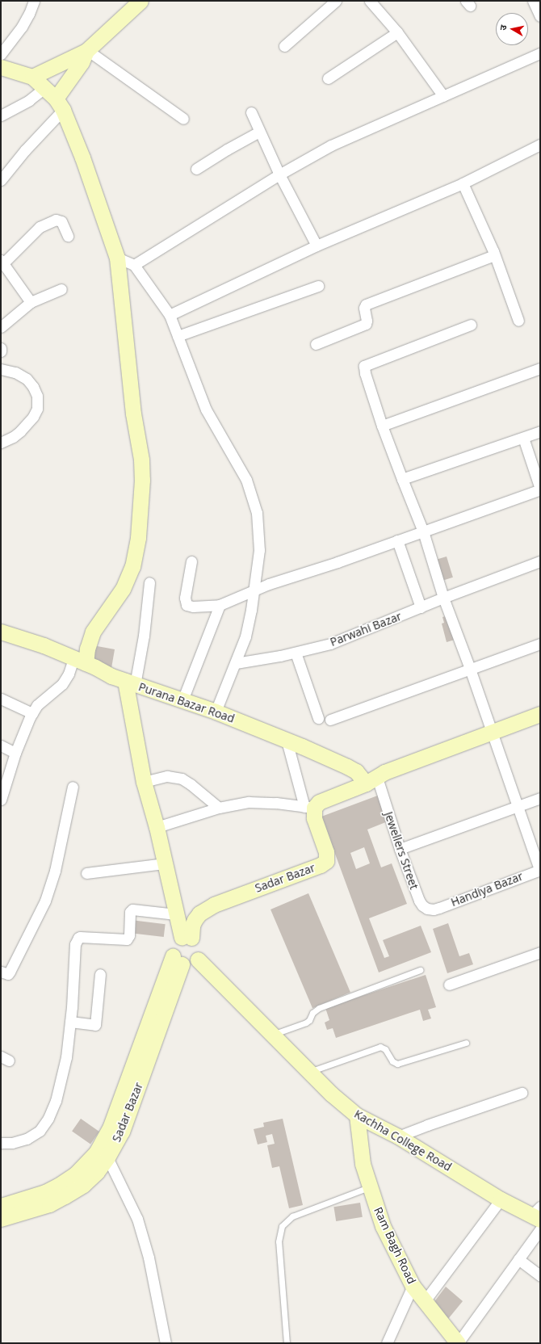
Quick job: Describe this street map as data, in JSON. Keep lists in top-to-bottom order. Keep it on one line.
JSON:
{"streets":{"street":["Parwahi Bazar","Purana Bazar Road","Jewellers Street","Sadar Bazar","Handiya Bazar","Kachha College Road","Ram Bagh Road"]},"crossings":[["Purana Bazar Road","Jewellers Street"],["Jewellers Street","Handiya Bazar"],["Sadar Bazar","Kachha College Road"],["Kachha College Road","Ram Bagh Road"]],"north":"left"}
